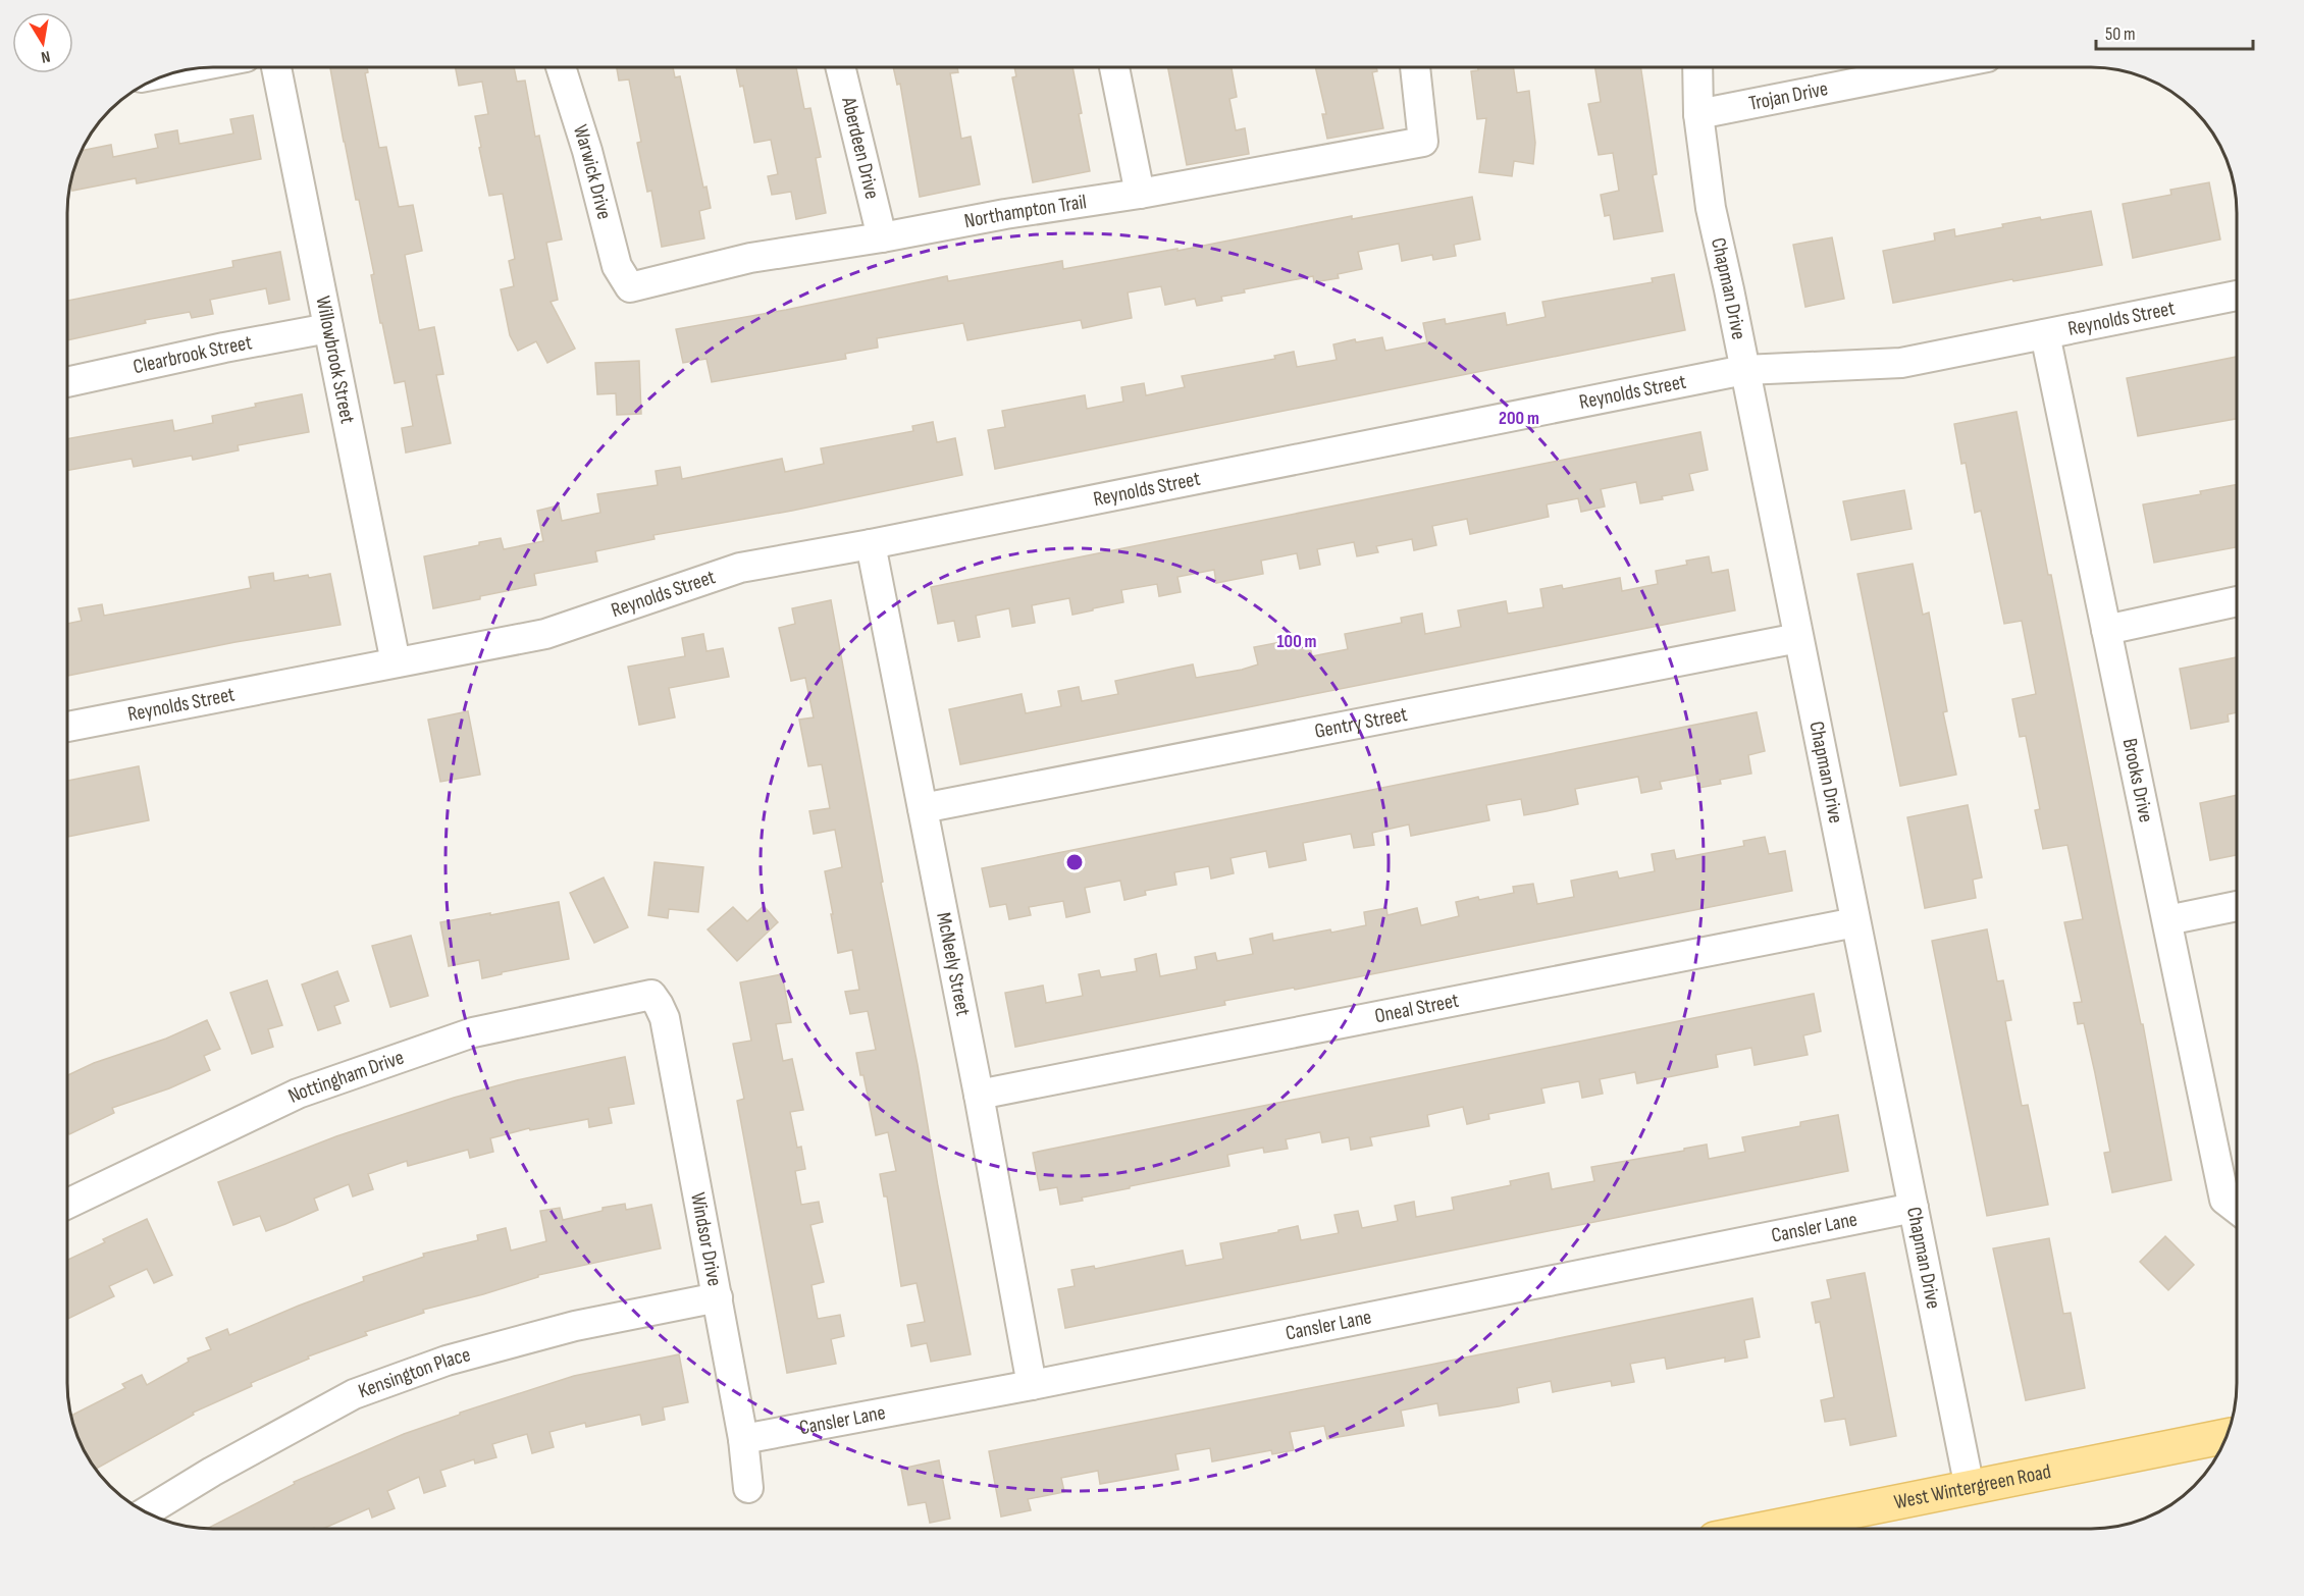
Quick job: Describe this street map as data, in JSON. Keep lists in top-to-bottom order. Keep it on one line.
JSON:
{"streets":{"main road":["West Wintergreen Road"],"street":["Trojan Drive","Aberdeen Drive","Warwick Drive","Northampton Trail","Chapman Drive","Reynolds Street","Clearbrook Street","Willowbrook Street","Gentry Street","Brooks Drive","McNeely Street","Oneal Street","Nottingham Drive","Cansler Lane","Windsor Drive","Kensington Place"]},"crossings":[["Trojan Drive","Chapman Drive"],["Aberdeen Drive","Northampton Trail"],["Warwick Drive","Northampton Trail"],["Chapman Drive","Reynolds Street"],["Chapman Drive","Gentry Street"],["Chapman Drive","Oneal Street"],["Chapman Drive","Cansler Lane"],["Chapman Drive","West Wintergreen Road"],["Reynolds Street","Willowbrook Street"],["Reynolds Street","Brooks Drive"],["Reynolds Street","McNeely Street"],["Clearbrook Street","Willowbrook Street"],["Gentry Street","McNeely Street"],["McNeely Street","Oneal Street"],["McNeely Street","Cansler Lane"],["Nottingham Drive","Windsor Drive"],["Cansler Lane","Windsor Drive"],["Windsor Drive","Kensington Place"]],"scale_bar":"50 m","north":"bottom","rings":["200 m","100 m"]}
